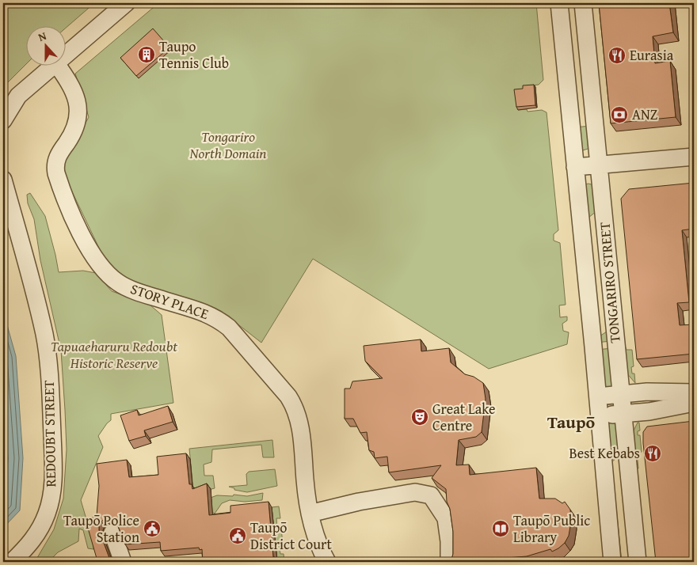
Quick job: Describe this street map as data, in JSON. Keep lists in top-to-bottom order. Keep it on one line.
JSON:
{"streets":{"street":["TONGARIRO STREET","STORY PLACE","REDOUBT STREET"]},"districts":["Taupō"],"parks":["Tongariro North Domain","Tapuaeharuru Redoubt Historic Reserve"],"places":{"building":["Taupo Tennis Club"],"restaurant":["Eurasia","Best Kebabs"],"bank":["ANZ"],"theatre":["Great Lake Centre"],"public building":["Taupō Police Station","Taupō District Court"],"library":["Taupō Public Library"]},"north":"top"}
